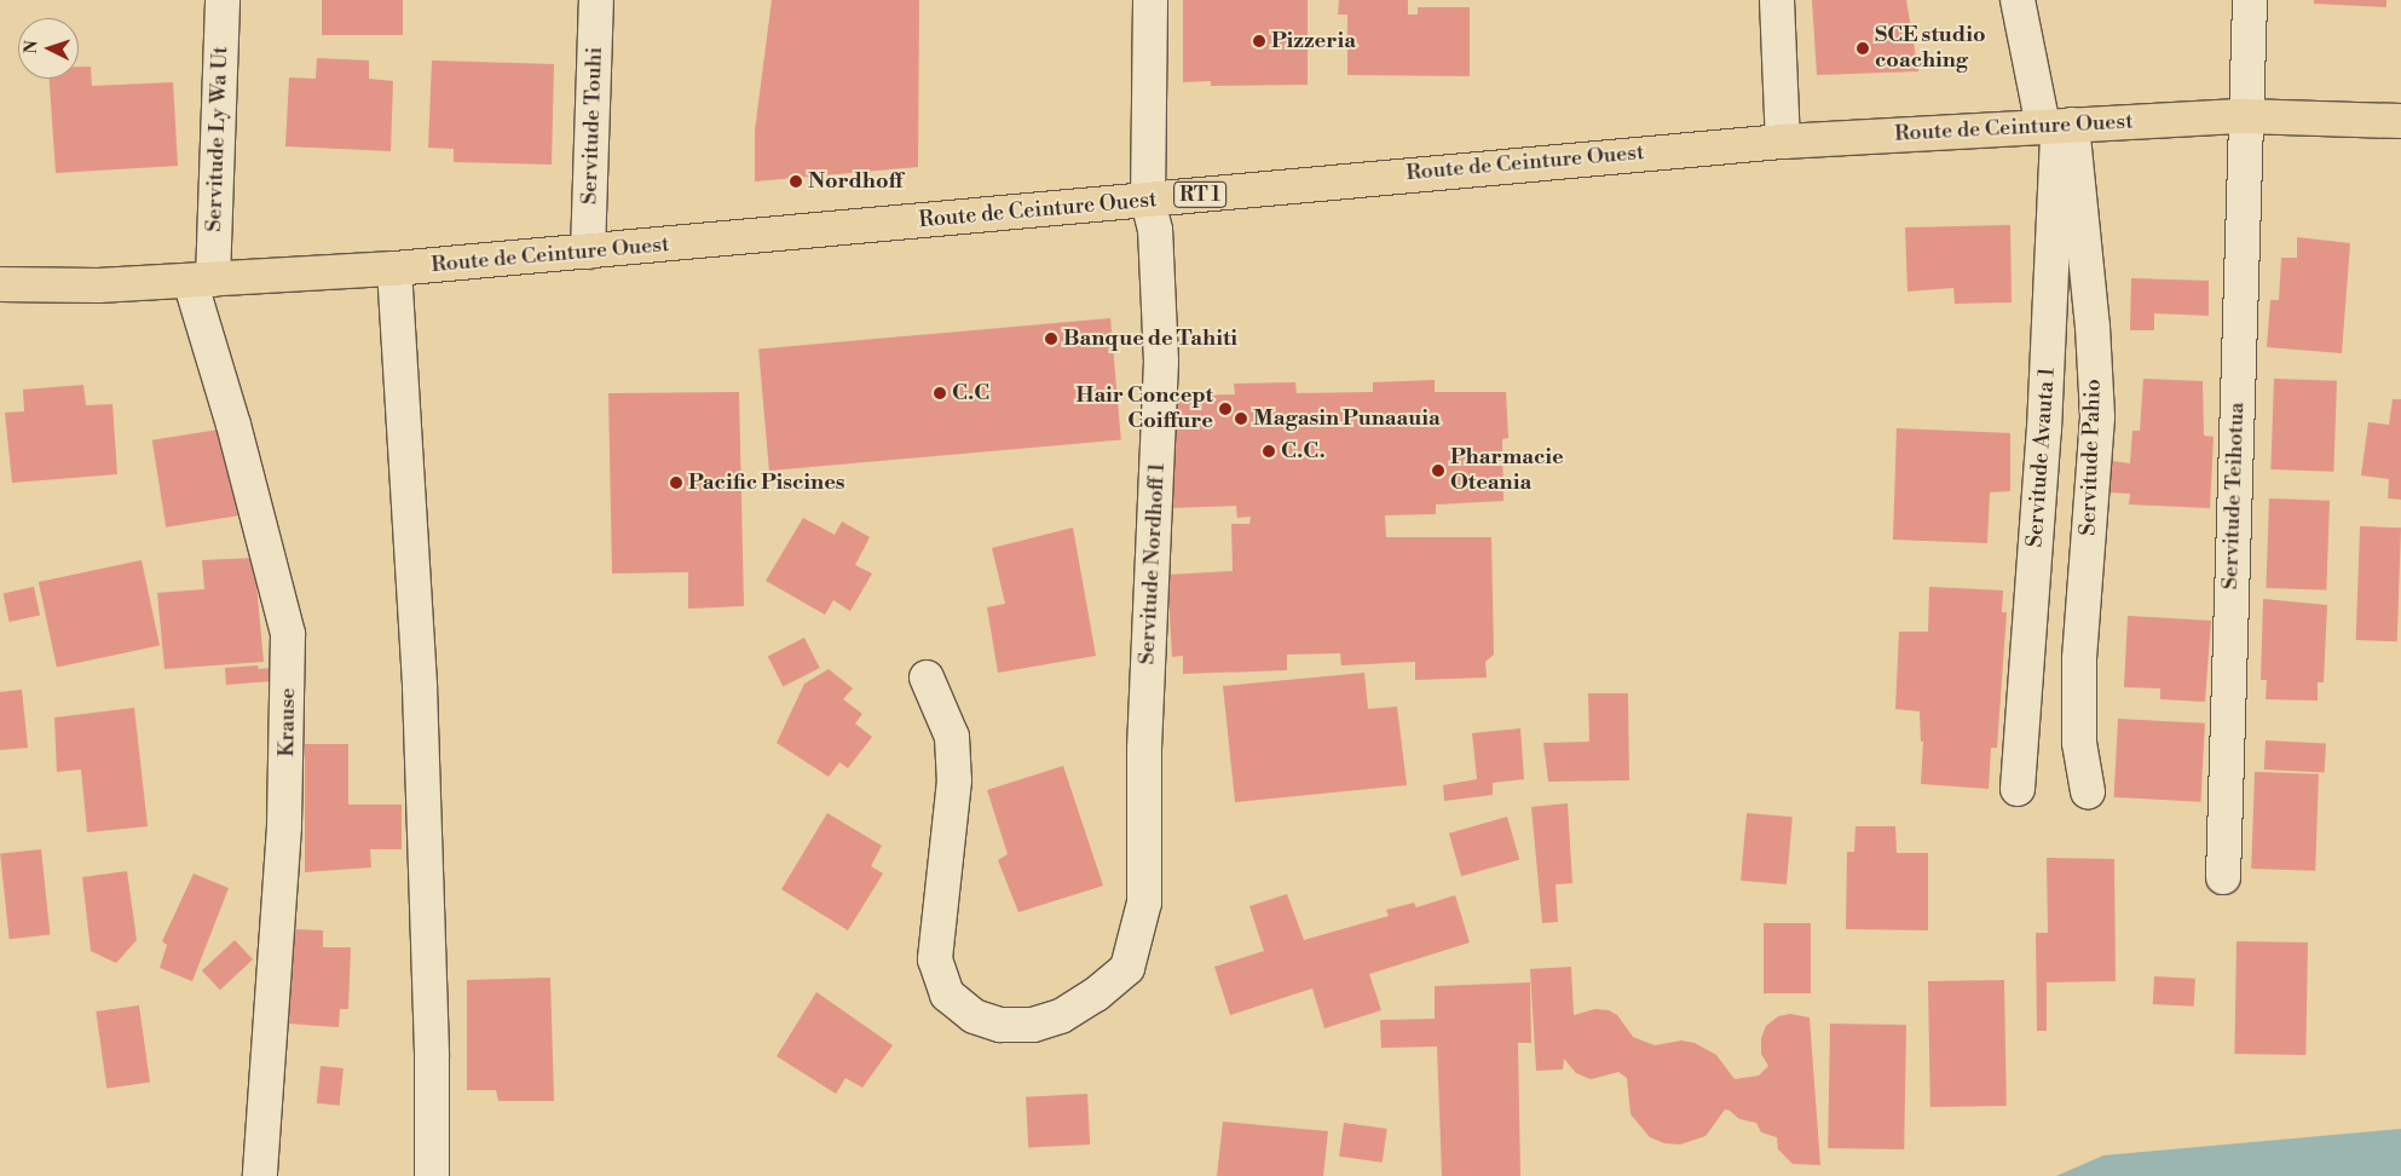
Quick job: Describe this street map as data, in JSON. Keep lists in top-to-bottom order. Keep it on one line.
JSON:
{"streets":{"main road":["Route de Ceinture Ouest","RT 1"],"street":["Servitude Touhi","Servitude Ly Wa Ut","Servitude Avauta 1","Servitude Pahio","Servitude Teihotua","Servitude Nordhoff 1","Krause"]},"crossings":[["Servitude Touhi","Route de Ceinture Ouest"],["Route de Ceinture Ouest","Servitude Ly Wa Ut"],["Route de Ceinture Ouest","Servitude Avauta 1"],["Route de Ceinture Ouest","Servitude Pahio"],["Route de Ceinture Ouest","Servitude Teihotua"],["Route de Ceinture Ouest","Servitude Nordhoff 1"],["Route de Ceinture Ouest","Krause"],["Servitude Ly Wa Ut","Krause"],["Servitude Avauta 1","Servitude Pahio"]],"places":["Pizzeria","SCE studio coaching","Nordhoff","Banque de Tahiti","C.C","Hair Concept Coiffure","Magasin Punaauia","C.C.","Pharmacie Oteania","Pacific Piscines"],"north":"left"}
